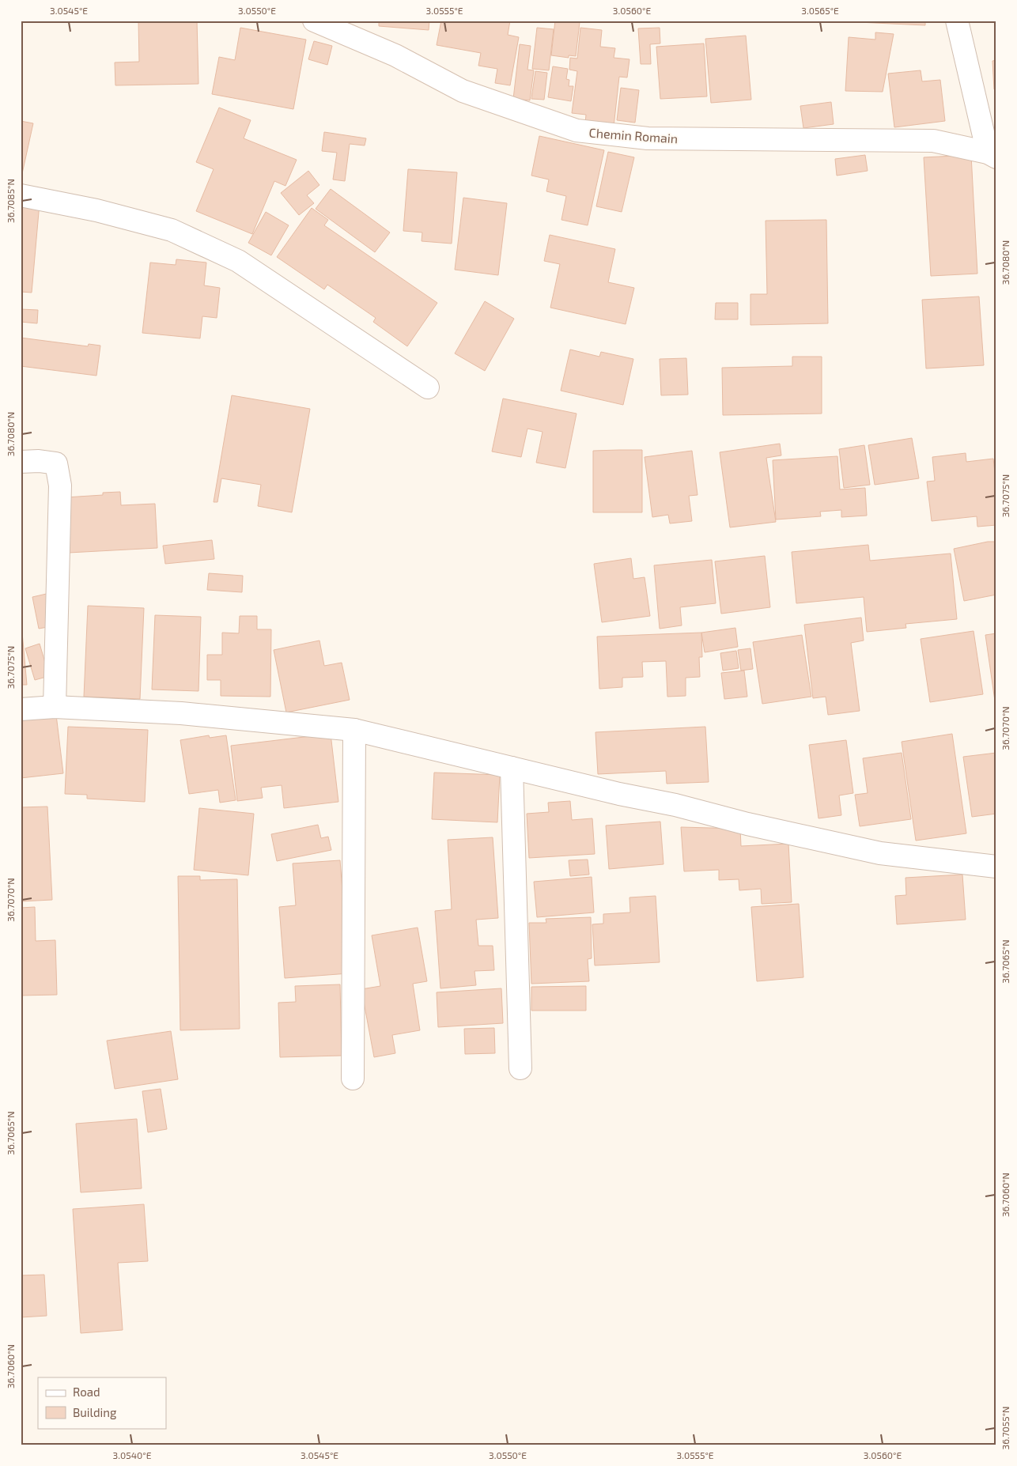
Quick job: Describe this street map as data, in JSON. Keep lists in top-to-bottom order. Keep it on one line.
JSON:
{"streets":{"street":["Chemin Romain"]},"legend":["Road","Building"],"coordinates":["3.0545°E","3.0550°E","3.0555°E","3.0560°E","3.0565°E","36.7085°N","36.7080°N","36.7075°N","36.7070°N","36.7065°N","36.7060°N","36.7055°N","3.0540°E"]}
